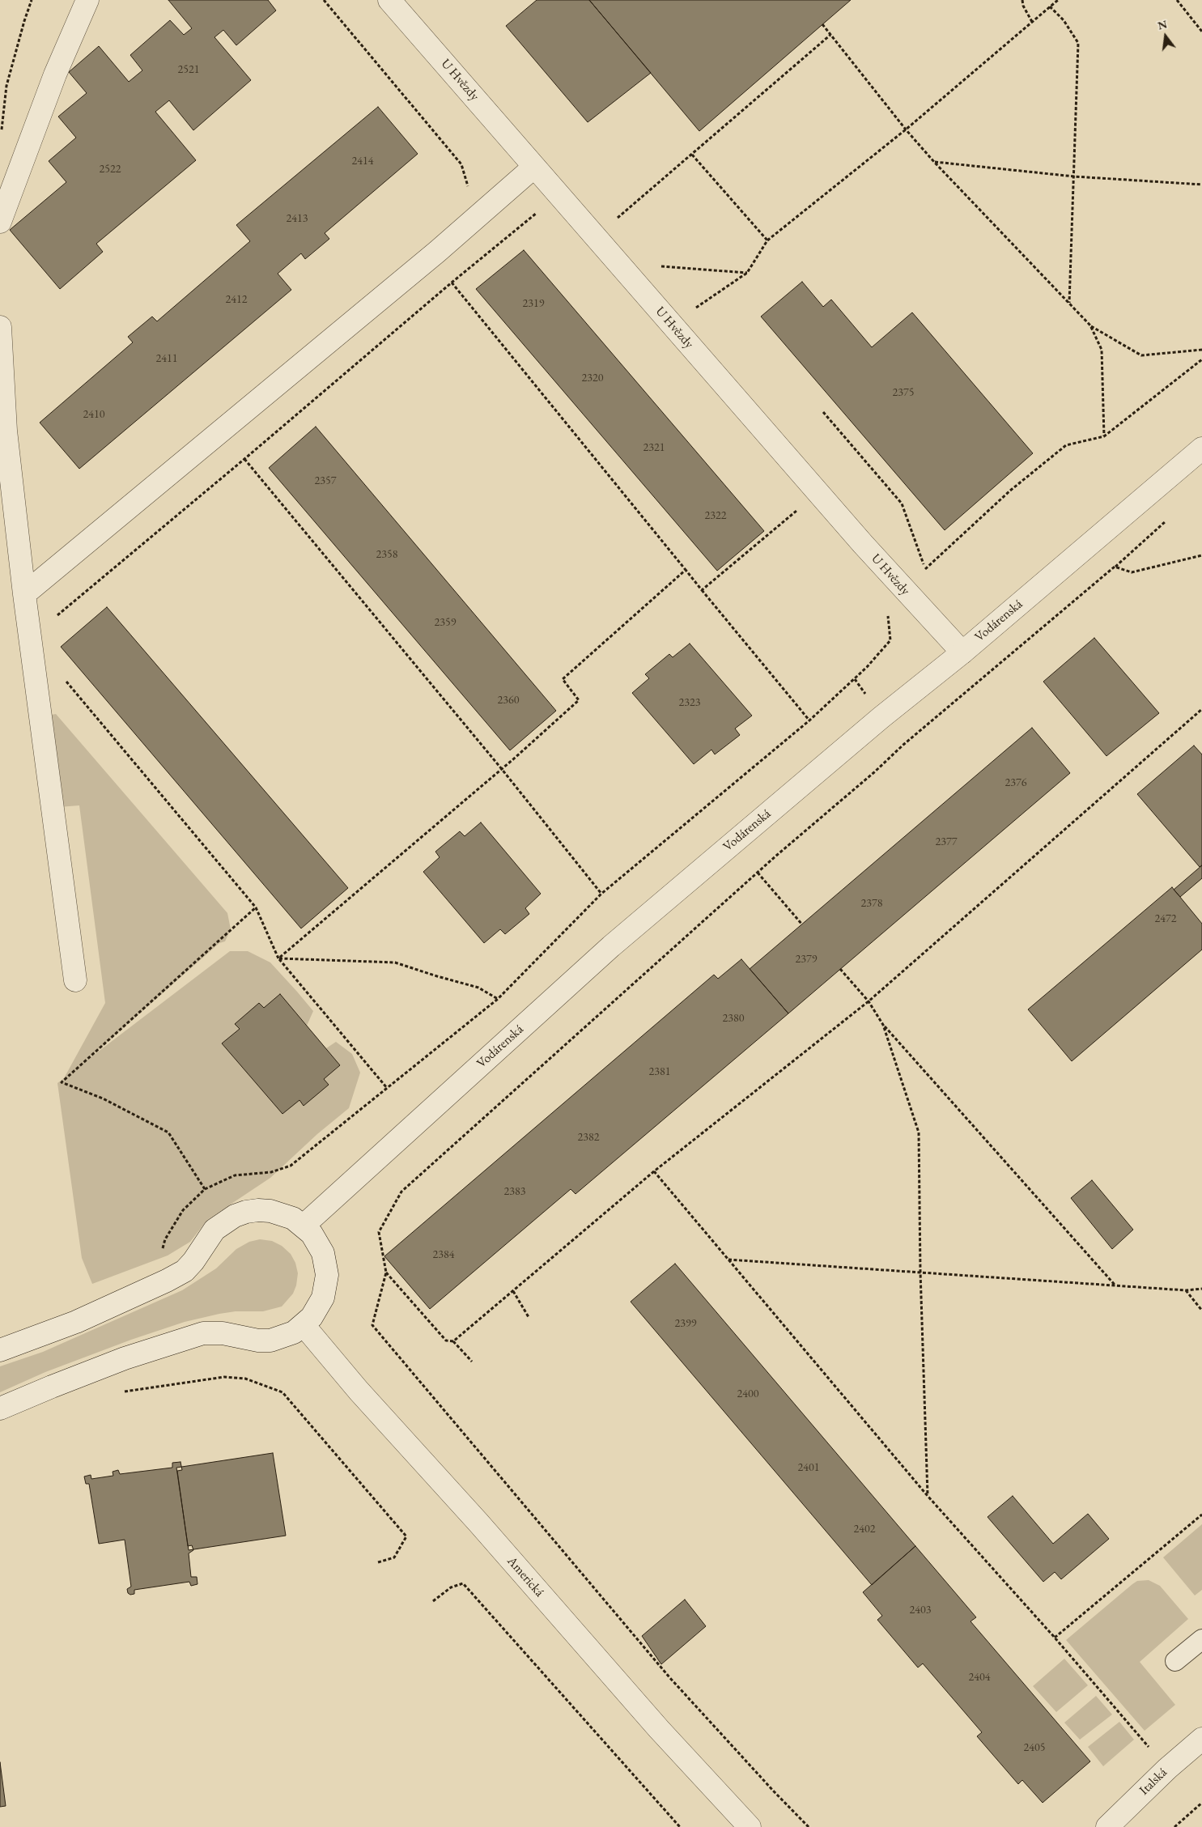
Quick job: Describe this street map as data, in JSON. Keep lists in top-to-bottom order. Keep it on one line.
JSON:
{"streets":{"street":["U Hvězdy","Vodárenská","Americká","Italská"]},"crossings":[["U Hvězdy","Vodárenská"]],"house_numbers":["2521","2414","2522","2413","2412","2319","2411","2320","2375","2410","2321","2357","2322","2358","2359","2360","2323","2376","2377","2378","2472","2379","2380","2381","2382","2383","2384","2399","2400","2401","2402","2403","2404","2405"],"north":"top"}
